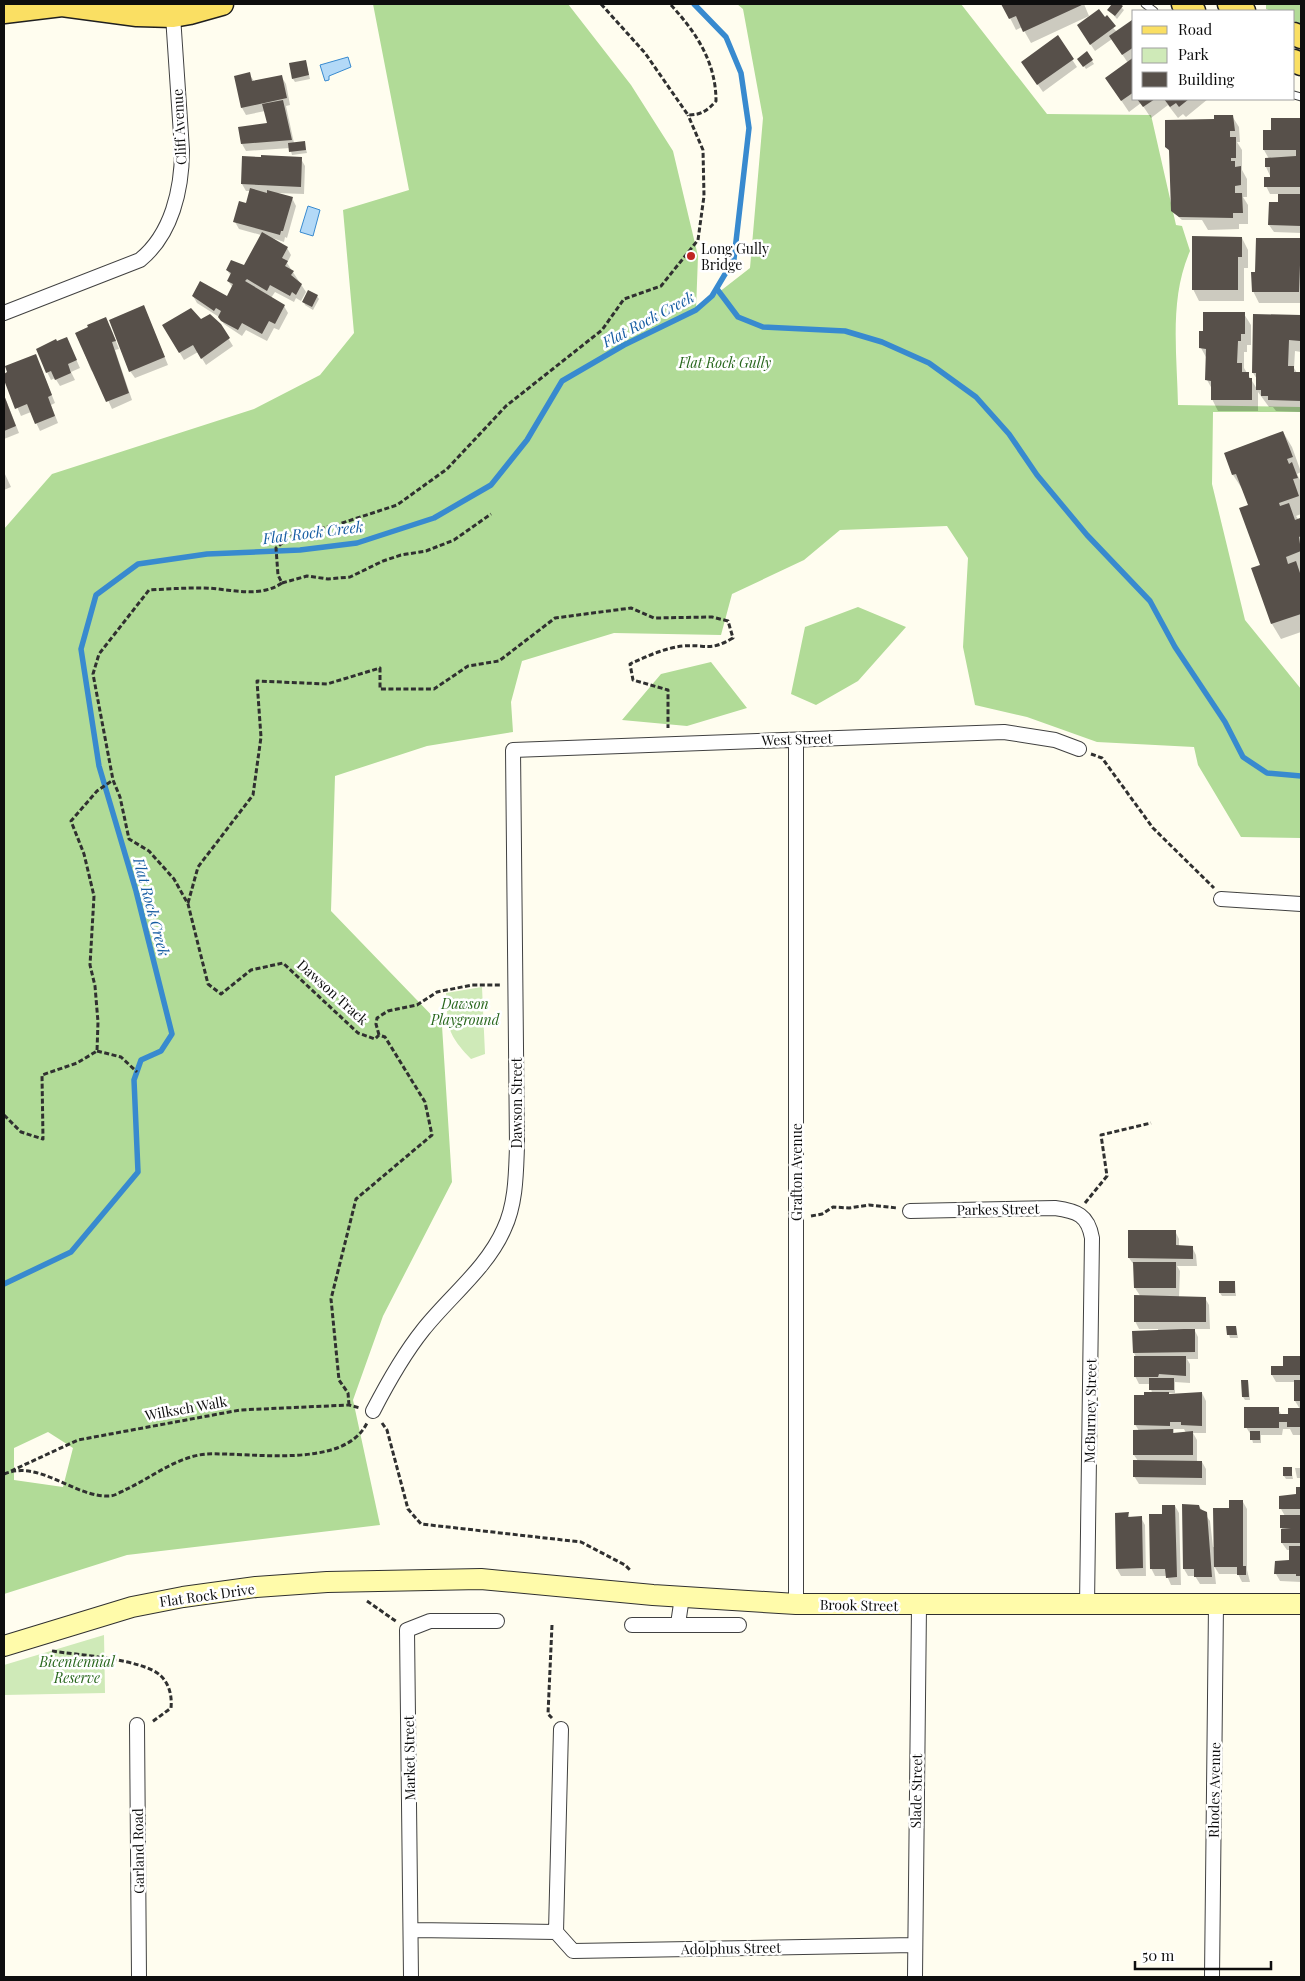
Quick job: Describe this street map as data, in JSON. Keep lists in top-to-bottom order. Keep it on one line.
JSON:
{"streets":{"main road":["Flat Rock Drive","Brook Street"],"street":["Cliff Avenue","West Street","Dawson Street","Grafton Avenue","Parkes Street","McBurney Street","Market Street","Rhodes Avenue","Slade Street","Garland Road","Adolphus Street"],"path":["Dawson Track","Wilksch Walk"]},"crossings":[["West Street","Dawson Street"],["West Street","Grafton Avenue"],["Dawson Track","Wilksch Walk"],["Dawson Street","Wilksch Walk"],["Grafton Avenue","Brook Street"],["Parkes Street","McBurney Street"],["McBurney Street","Brook Street"],["Flat Rock Drive","Brook Street"],["Brook Street","Rhodes Avenue"],["Brook Street","Slade Street"],["Slade Street","Adolphus Street"]],"water":["Flat Rock Creek"],"parks":["Flat Rock Gully","Dawson Playground","Bicentennial Reserve"],"places":["Long Gully Bridge"],"legend":["Road","Park","Building"],"scale_bar":"50 m"}
